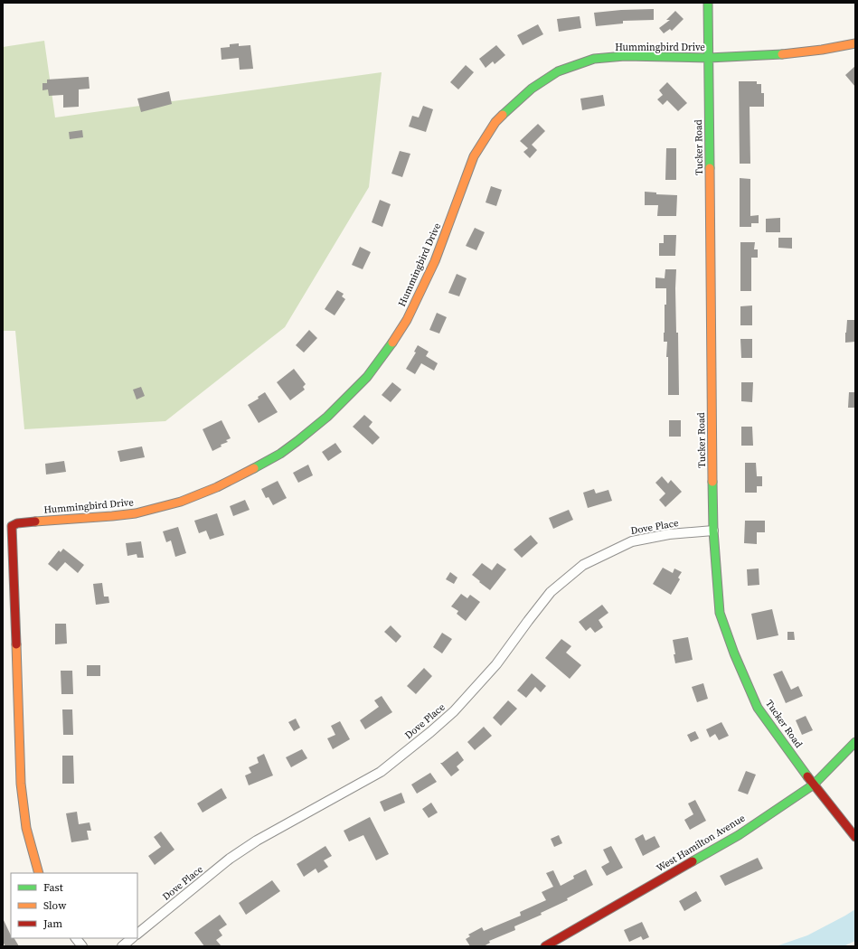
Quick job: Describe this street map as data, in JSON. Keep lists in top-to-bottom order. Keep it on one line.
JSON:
{"streets":{"street":["Hummingbird Drive","Tucker Road","Dove Place","West Hamilton Avenue"]},"crossings":[["Hummingbird Drive","Tucker Road"],["Tucker Road","Dove Place"],["Tucker Road","West Hamilton Avenue"]],"legend":["Fast","Slow","Jam"]}
